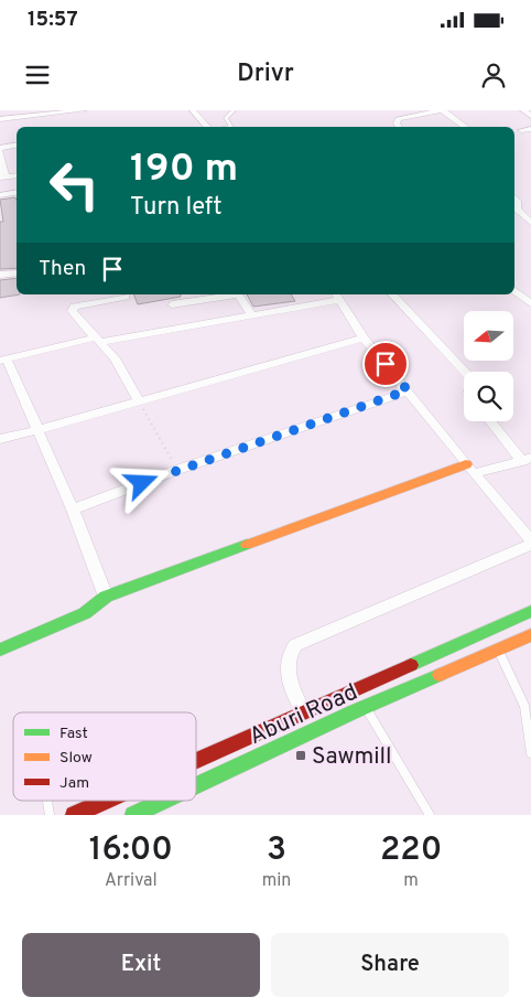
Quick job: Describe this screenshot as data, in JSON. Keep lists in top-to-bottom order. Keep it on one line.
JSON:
{"streets":{"main road":["Aburi Road"]},"places":{"transit":["Sawmill"]},"legend":["Fast","Slow","Jam"],"north":"left","page":{"status":"15:57","header":"Drivr","turn":["190 m","Turn left"],"then":"Then","eta":["16:00","Arrival","3","min","220","m"],"buttons":["Exit","Share"]}}
